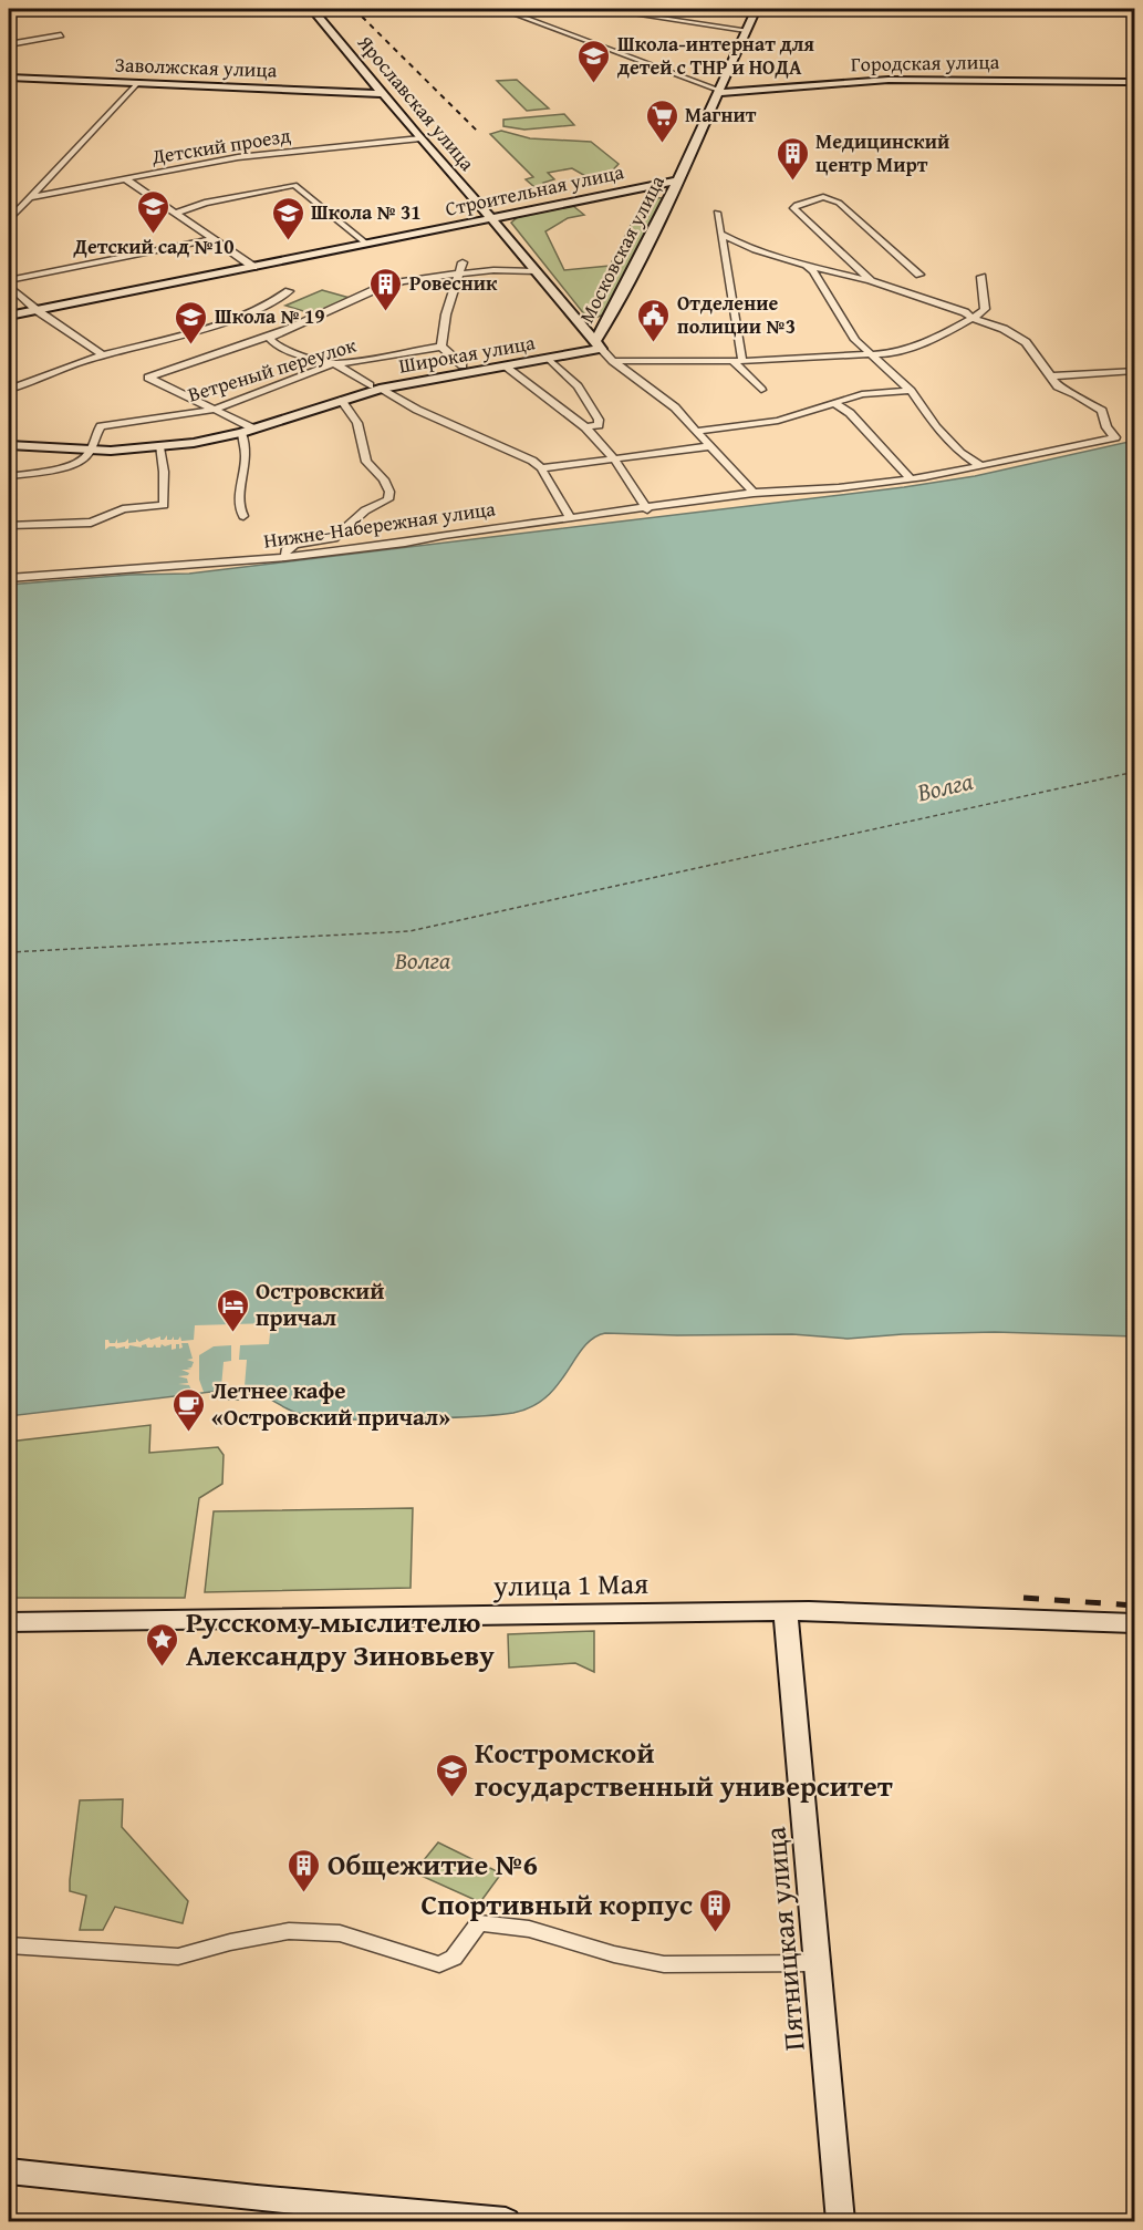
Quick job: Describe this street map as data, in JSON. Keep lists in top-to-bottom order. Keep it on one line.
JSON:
{"streets":{"street":["Городская улица","Заволжская улица","Ярославская улица","Детский проезд","Строительная улица","Московская улица","Широкая улица","Ветреный переулок","Нижне-Набережная улица","улица 1 Мая","Пятницкая улица"]},"crossings":[["Городская улица","Московская улица"],["Заволжская улица","Ярославская улица"],["Ярославская улица","Детский проезд"],["Ярославская улица","Строительная улица"],["Ярославская улица","Московская улица"],["Ярославская улица","Широкая улица"],["Строительная улица","Московская улица"],["Московская улица","Широкая улица"],["Московская улица","Нижне-Набережная улица"],["Широкая улица","Ветреный переулок"],["улица 1 Мая","Пятницкая улица"]],"water":["Волга"],"places":{"school or university":["Школа-интернат для детей с ТНР и НОДА","Детский сад №10","Школа № 31","Школа № 19","Костромской государственный университет"],"supermarket":["Магнит"],"building":["Медицинский центр Мирт","Ровесник","Общежитие №6","Спортивный корпус"],"public building":["Отделение полиции №3"],"hotel":["Островский причал"],"cafe":["Летнее кафе «Островский причал»"],"place":["Русскому мыслителю Александру Зиновьеву"]}}
